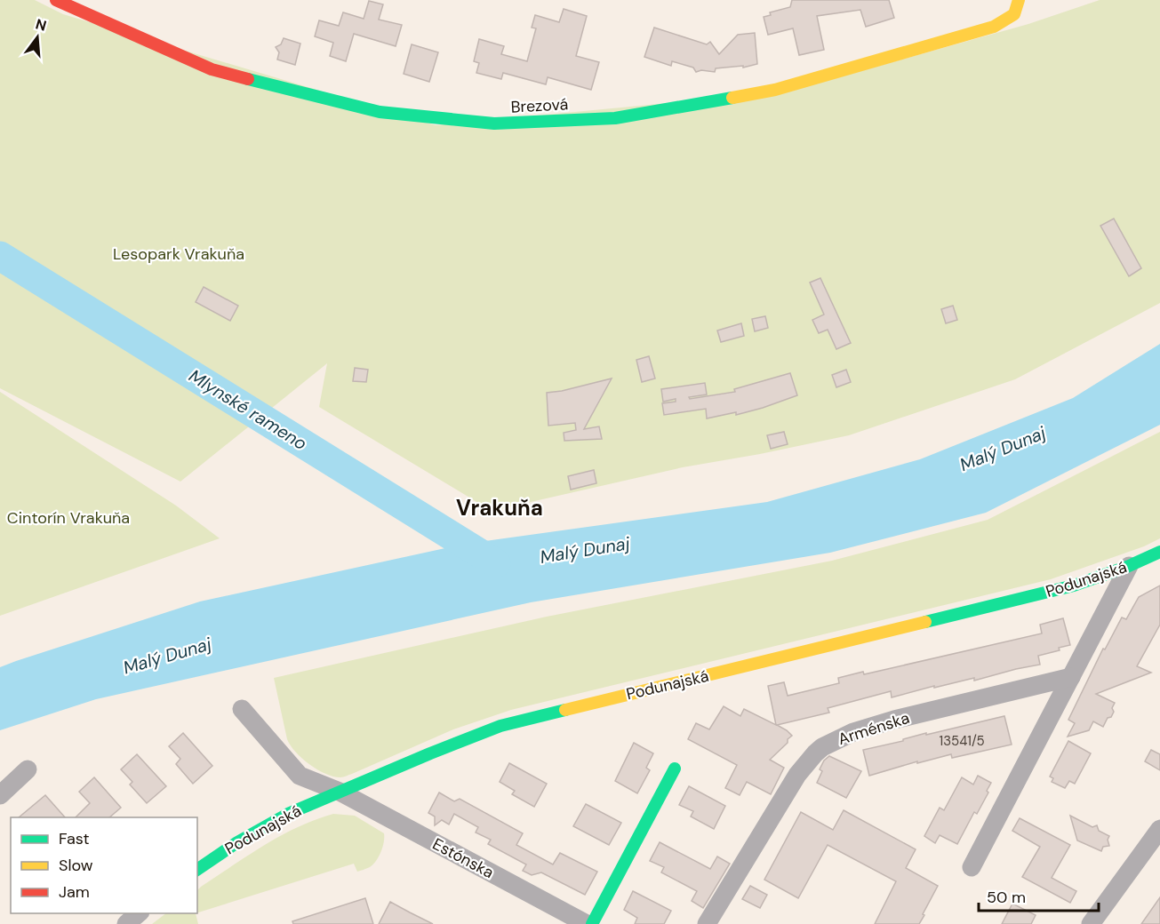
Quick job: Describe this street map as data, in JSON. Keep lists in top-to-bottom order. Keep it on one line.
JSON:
{"streets":{"street":["Brezová","Podunajská","Arménska","Estónska"]},"crossings":[["Podunajská","Estónska"]],"districts":["Vrakuňa"],"water":["Mlynské rameno","Malý Dunaj"],"parks":["Lesopark Vrakuňa","Cintorín Vrakuňa"],"house_numbers":["13541/5"],"legend":["Fast","Slow","Jam"],"scale_bar":"50 m","north":"top"}
